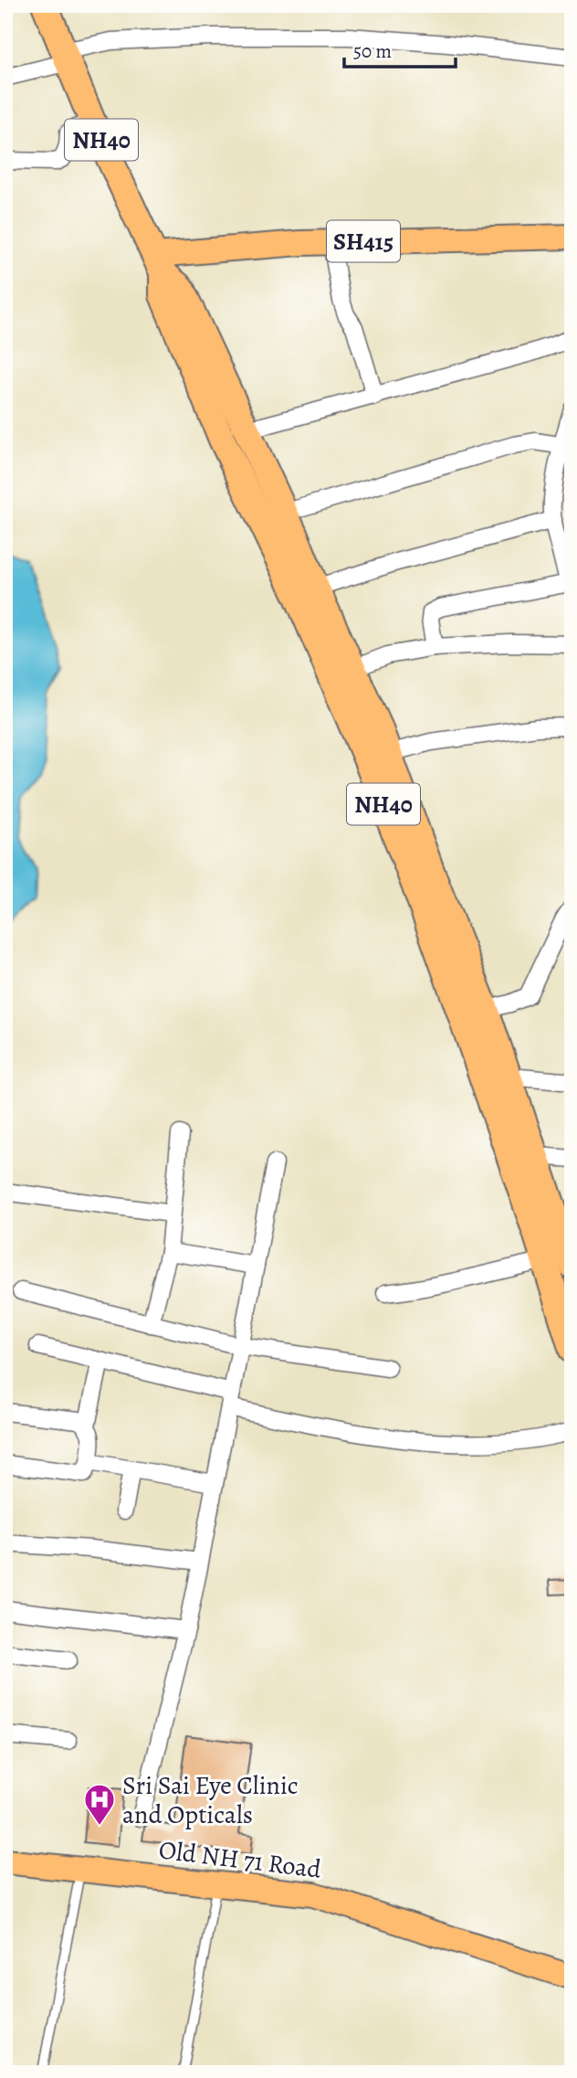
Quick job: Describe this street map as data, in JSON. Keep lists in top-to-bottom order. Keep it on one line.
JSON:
{"streets":{"highway":["NH40"],"main road":["SH415","Old NH 71 Road"]},"crossings":[["NH40","SH415"]],"places":{"hospital":["Sri Sai Eye Clinic and Opticals"]},"scale_bar":"50 m"}
